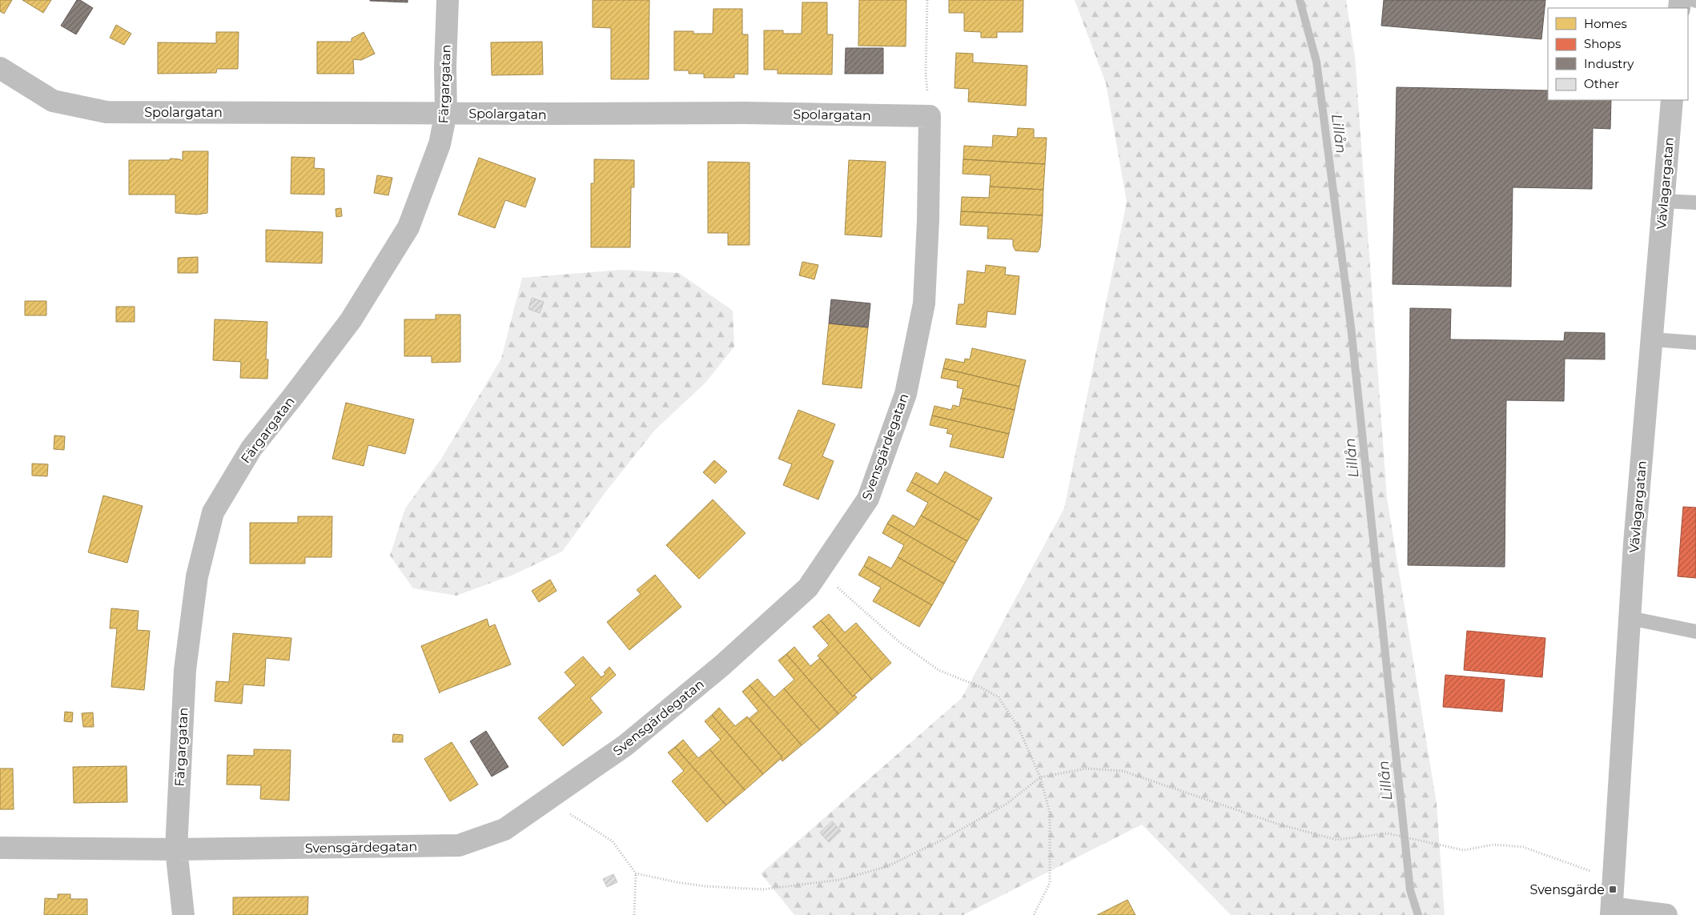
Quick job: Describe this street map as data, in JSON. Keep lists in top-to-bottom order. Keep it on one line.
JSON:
{"streets":{"street":["Färgargatan","Spolargatan","Vävlagargatan","Svensgärdegatan"]},"crossings":[["Färgargatan","Spolargatan"],["Färgargatan","Svensgärdegatan"],["Spolargatan","Svensgärdegatan"]],"water":["Lillån"],"places":{"transit":["Svensgärde"]},"legend":["Homes","Shops","Industry","Other"]}
